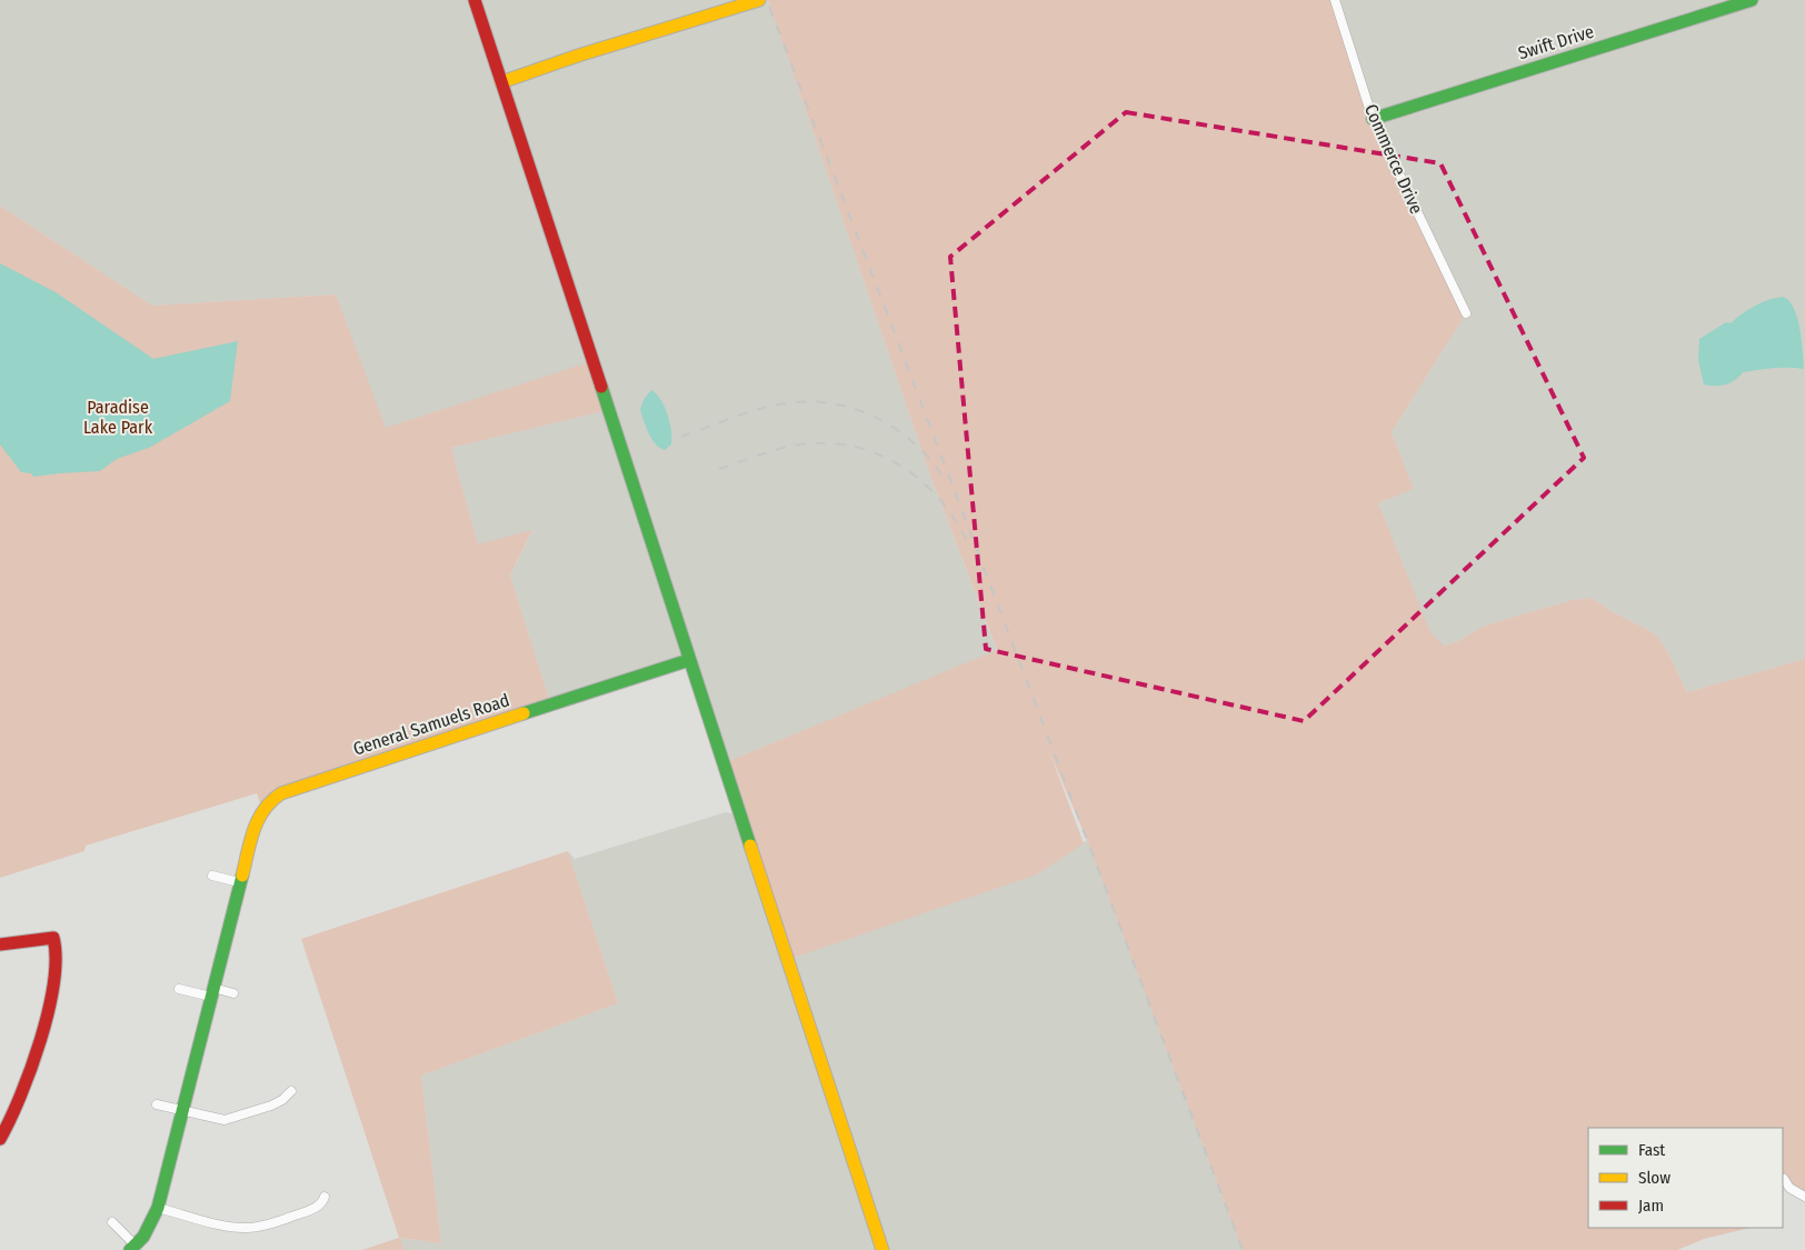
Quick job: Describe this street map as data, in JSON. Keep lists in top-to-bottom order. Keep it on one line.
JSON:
{"streets":{"street":["Swift Drive","Commerce Drive","General Samuels Road"]},"crossings":[["Swift Drive","Commerce Drive"]],"parks":["Paradise Lake Park"],"legend":["Fast","Slow","Jam"]}
